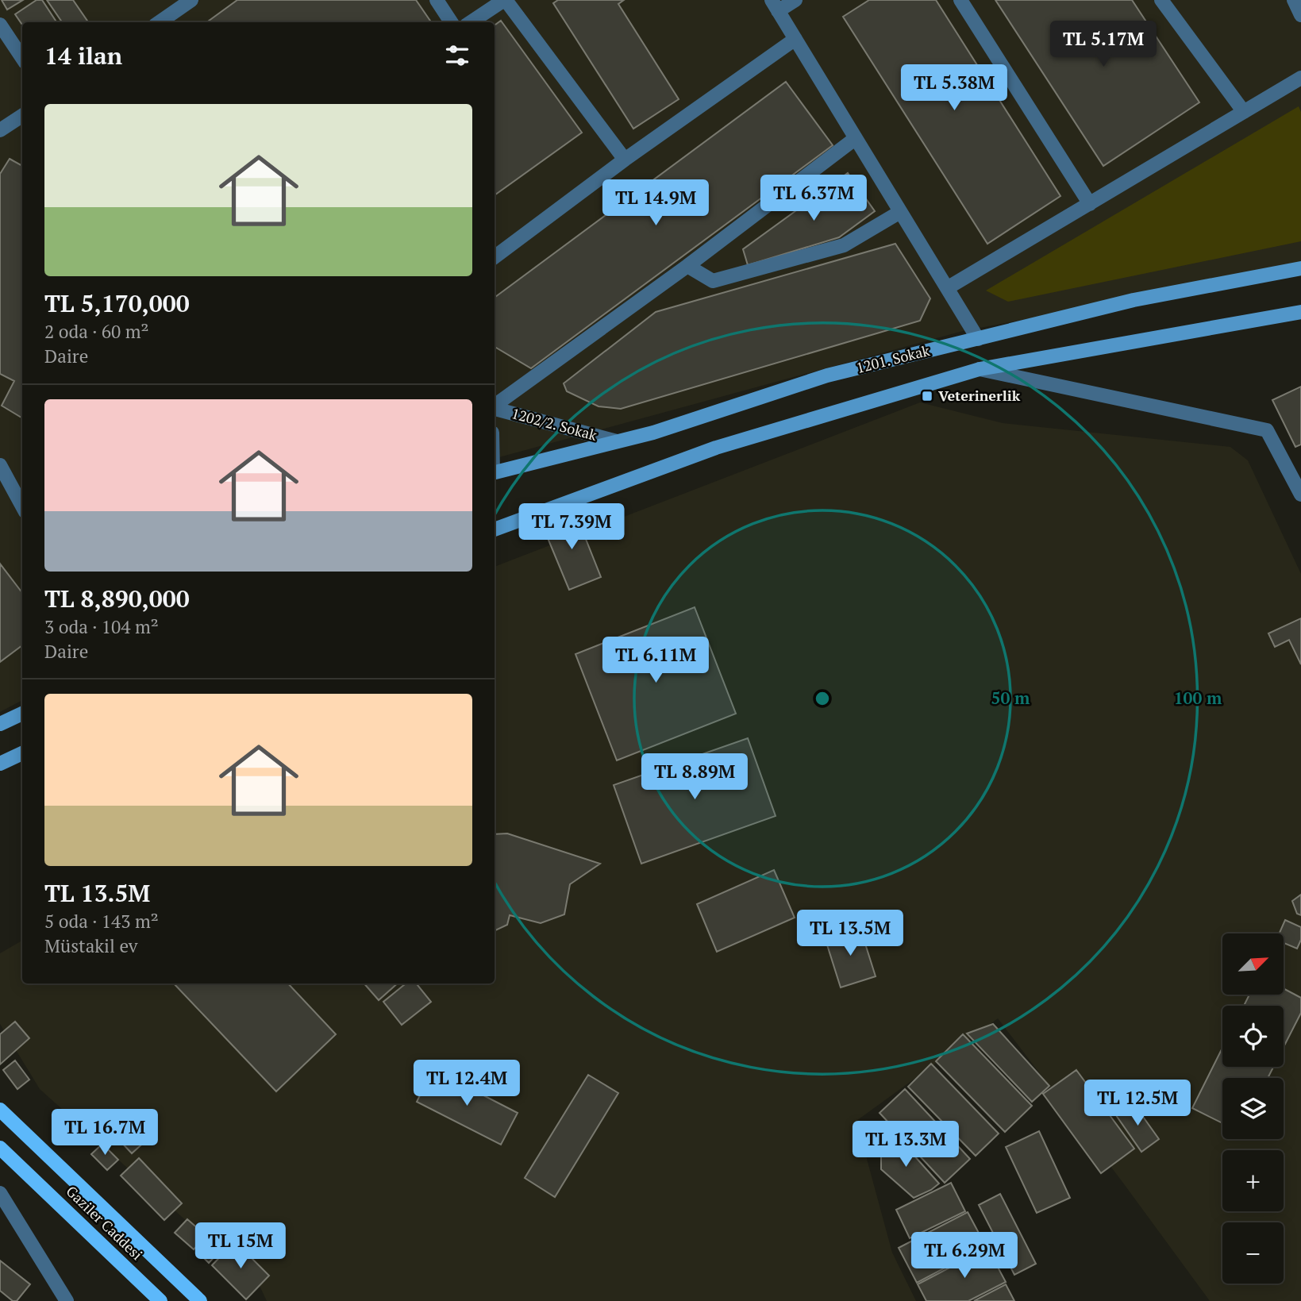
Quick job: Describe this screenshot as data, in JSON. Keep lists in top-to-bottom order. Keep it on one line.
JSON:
{"streets":{"main road":["1201. Sokak","Gaziler Caddesi"],"street":["1202/2. Sokak"]},"crossings":[["1201. Sokak","1202/2. Sokak"]],"places":{"transit":["Veterinerlik"]},"north":"top right","page":{"price":["TL 5.17M","TL 5.38M","TL 6.37M","TL 14.9M","TL 7.39M","TL 6.11M","TL 8.89M","TL 13.5M","TL 12.4M","TL 12.5M","TL 16.7M","TL 13.3M","TL 15M","TL 6.29M"],"heading":"14 ilan","list":[{"name":"TL 5,170,000","note":"2 oda · 60 m² · Daire"},{"name":"TL 8,890,000","note":"3 oda · 104 m² · Daire"},{"name":"TL 13.5M","note":"5 oda · 143 m² · Müstakil ev"}],"map_buttons":["+","−"]},"rings":["50 m","100 m"]}
